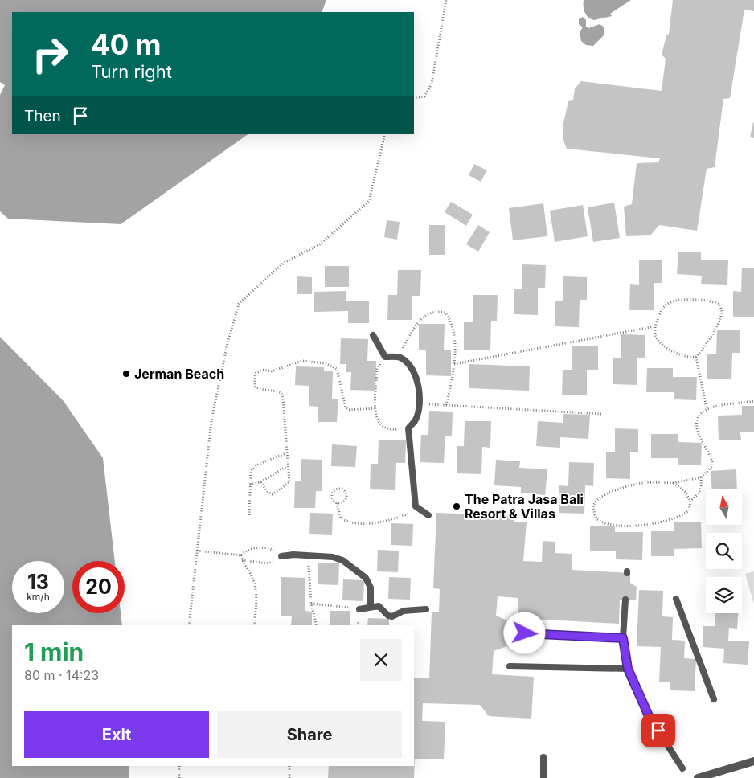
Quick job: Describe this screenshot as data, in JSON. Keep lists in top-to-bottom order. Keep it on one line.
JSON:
{"places":["Jerman Beach","The Patra Jasa Bali Resort & Villas"],"north":"top","page":{"turn":["40 m","Turn right"],"then":"Then","speed":"13 km/h","limit":"20","heading":["1 min","80 m · 14:23"],"buttons":["Exit","Share"]}}
